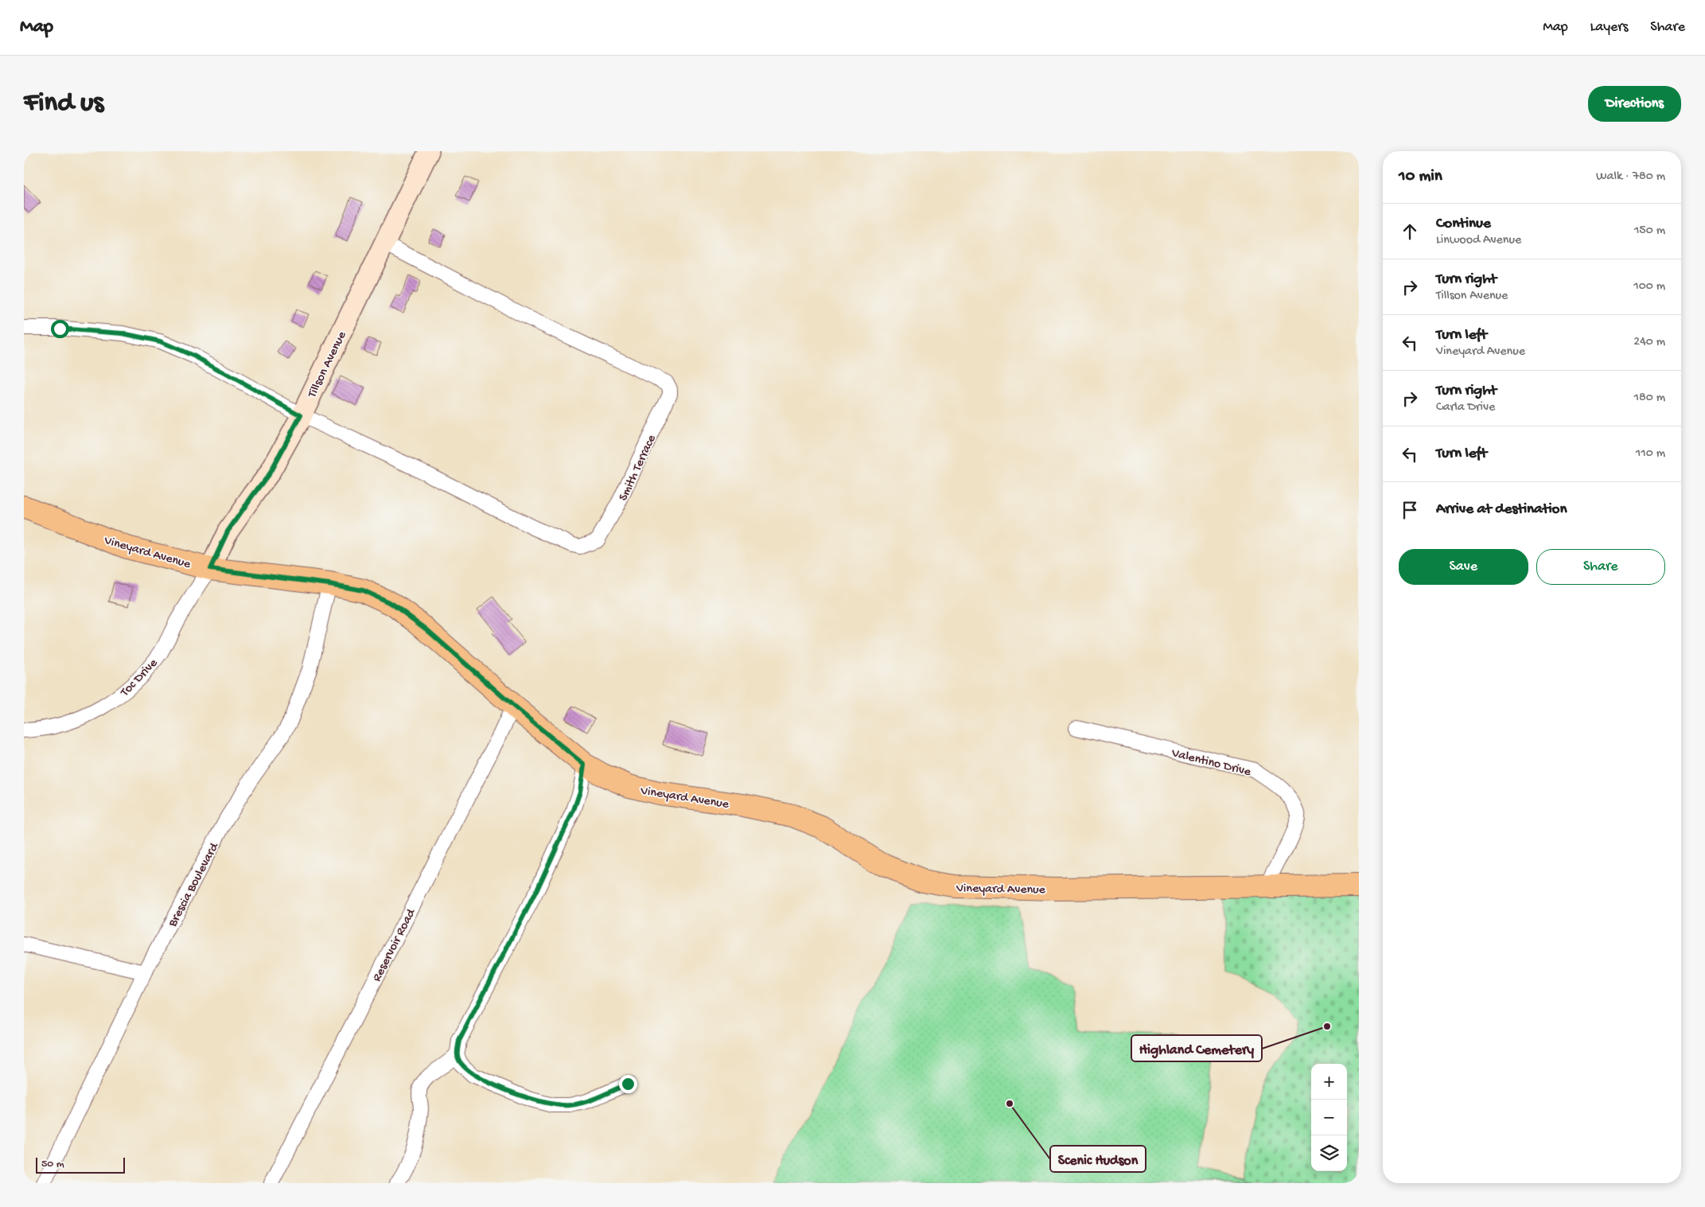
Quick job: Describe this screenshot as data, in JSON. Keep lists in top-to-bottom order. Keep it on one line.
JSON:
{"streets":{"main road":["Vineyard Avenue"],"street":["Tillson Avenue","Smith Terrace","Toc Drive","Valentino Drive","Brescia Boulevard","Reservoir Road"]},"crossings":[["Tillson Avenue","Smith Terrace"],["Tillson Avenue","Vineyard Avenue"],["Tillson Avenue","Toc Drive"],["Vineyard Avenue","Toc Drive"],["Vineyard Avenue","Valentino Drive"],["Vineyard Avenue","Brescia Boulevard"],["Vineyard Avenue","Reservoir Road"]],"places":["Highland Cemetery","Scenic Hudson"],"scale_bar":"50 m","page":{"header":"Map","nav":["Map","Layers","Share"],"buttons":["Directions",["Save","Share"]],"title":"Find us","heading":["10 min","Walk · 780 m"],"list":[["Continue","Linwood Avenue","150 m"],["Turn right","Tillson Avenue","100 m"],["Turn left","Vineyard Avenue","240 m"],["Turn right","Carla Drive","180 m"],["Turn left","110 m"],"Arrive at destination"],"map_buttons":["+","−"],"scale":"50 m"}}
